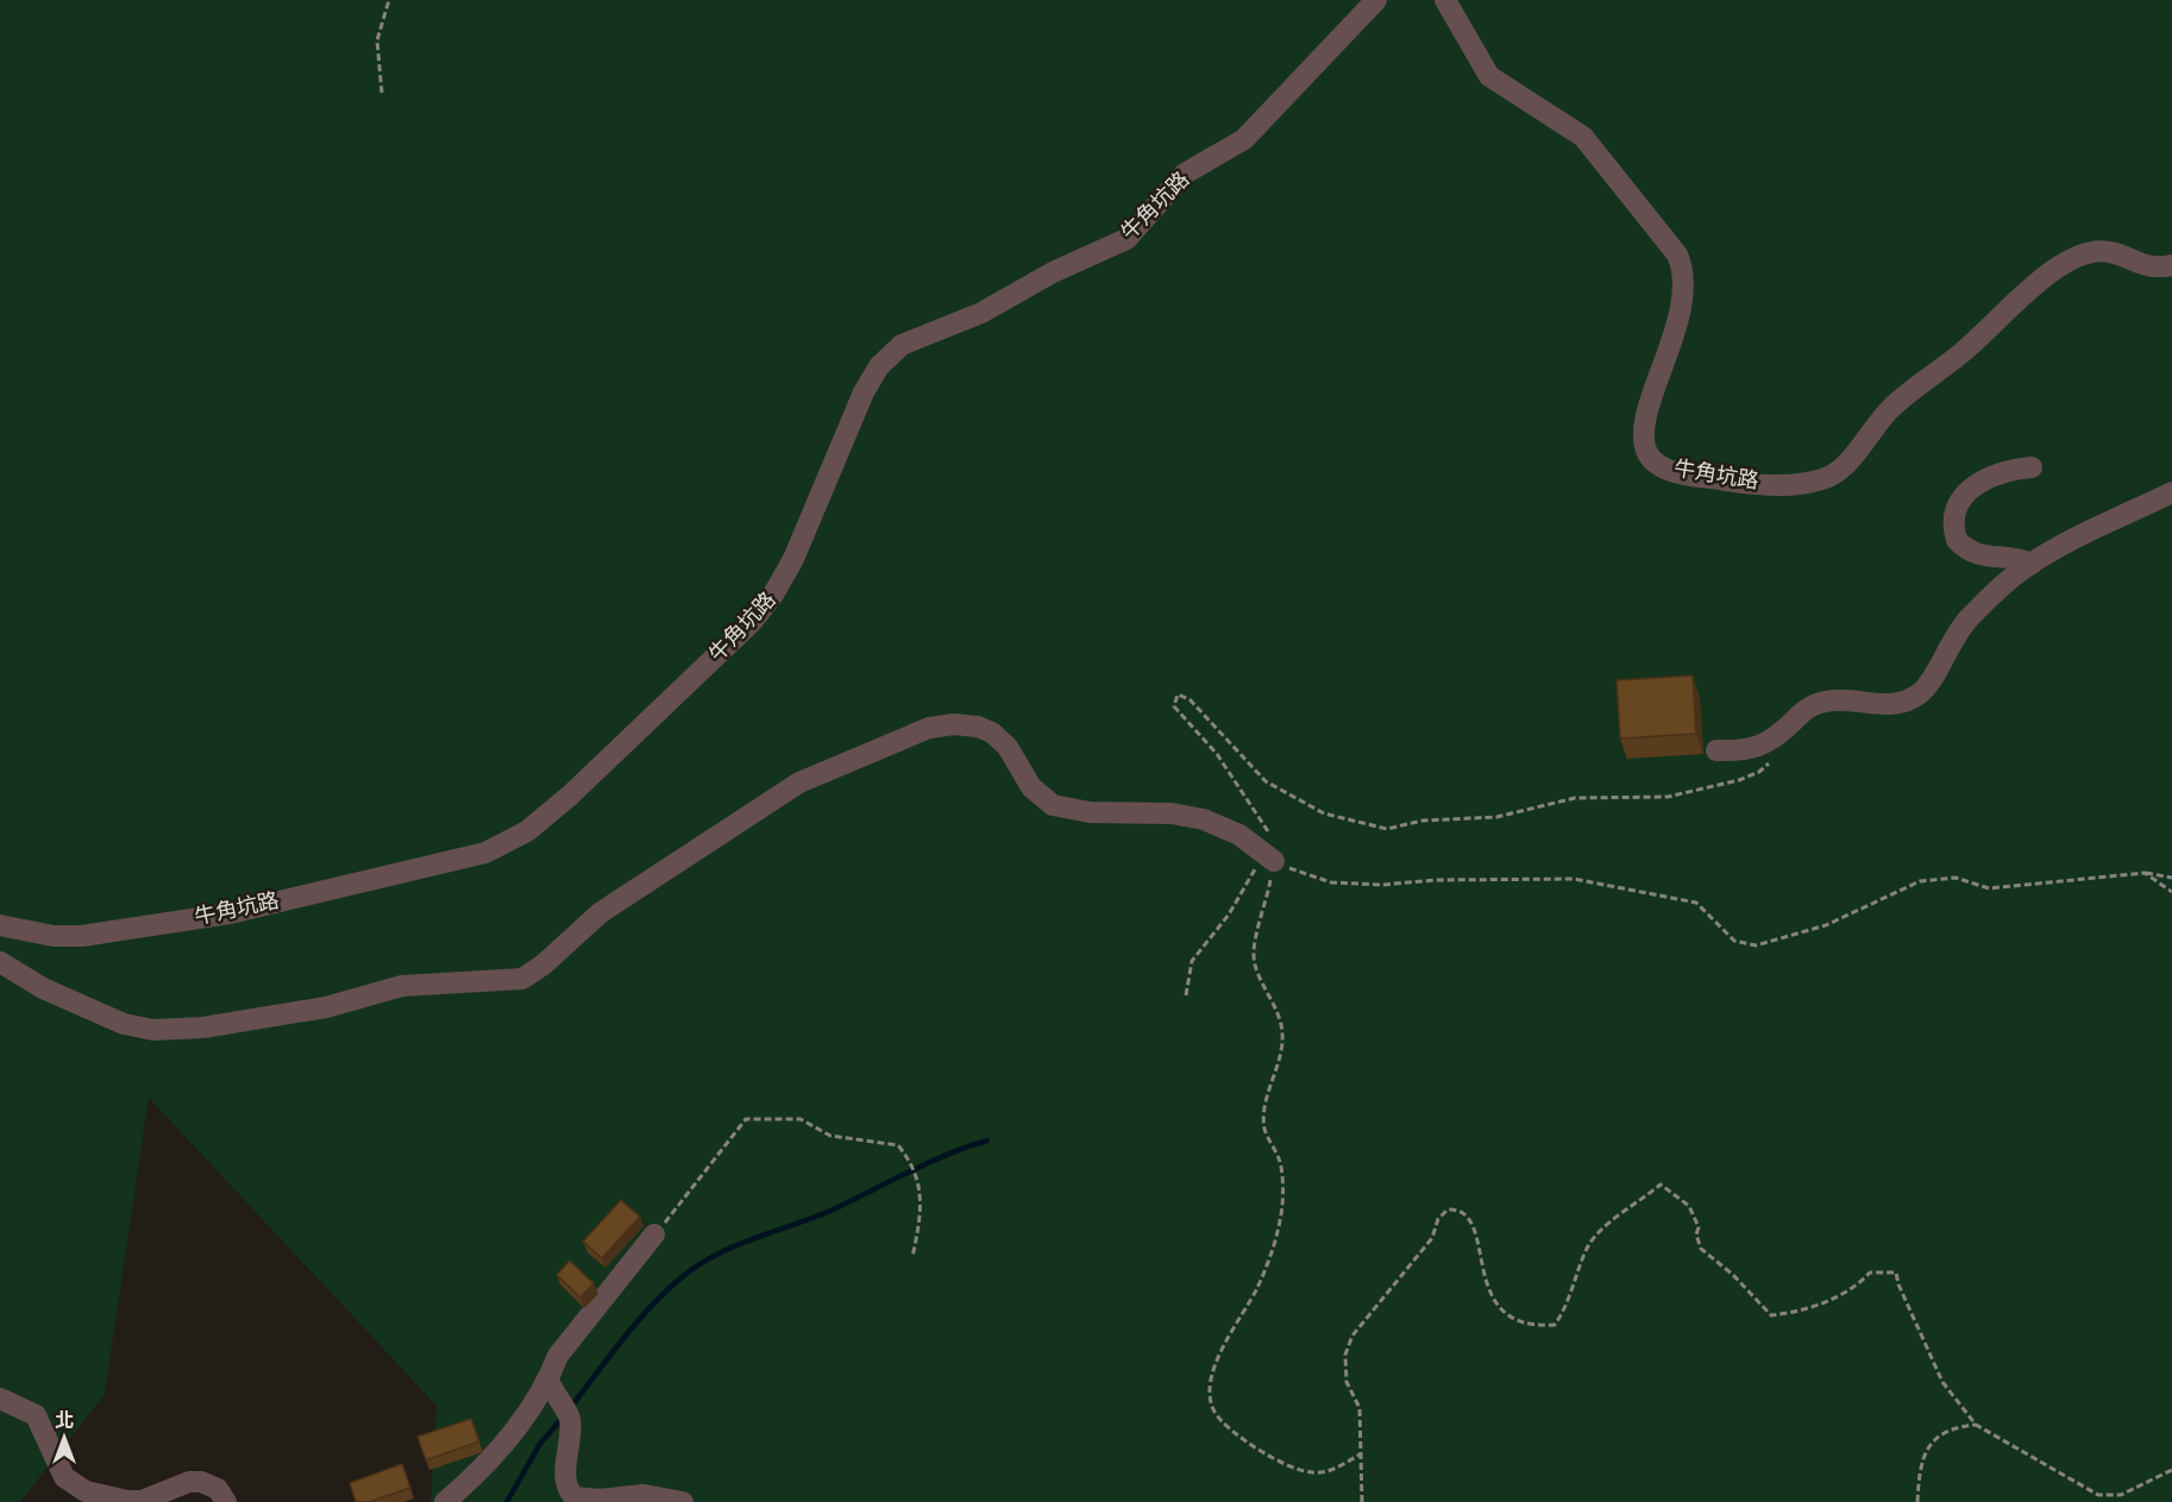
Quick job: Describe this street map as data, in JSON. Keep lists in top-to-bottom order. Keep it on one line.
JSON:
{"streets":{"street":["牛角坑路"]},"north":"top"}
